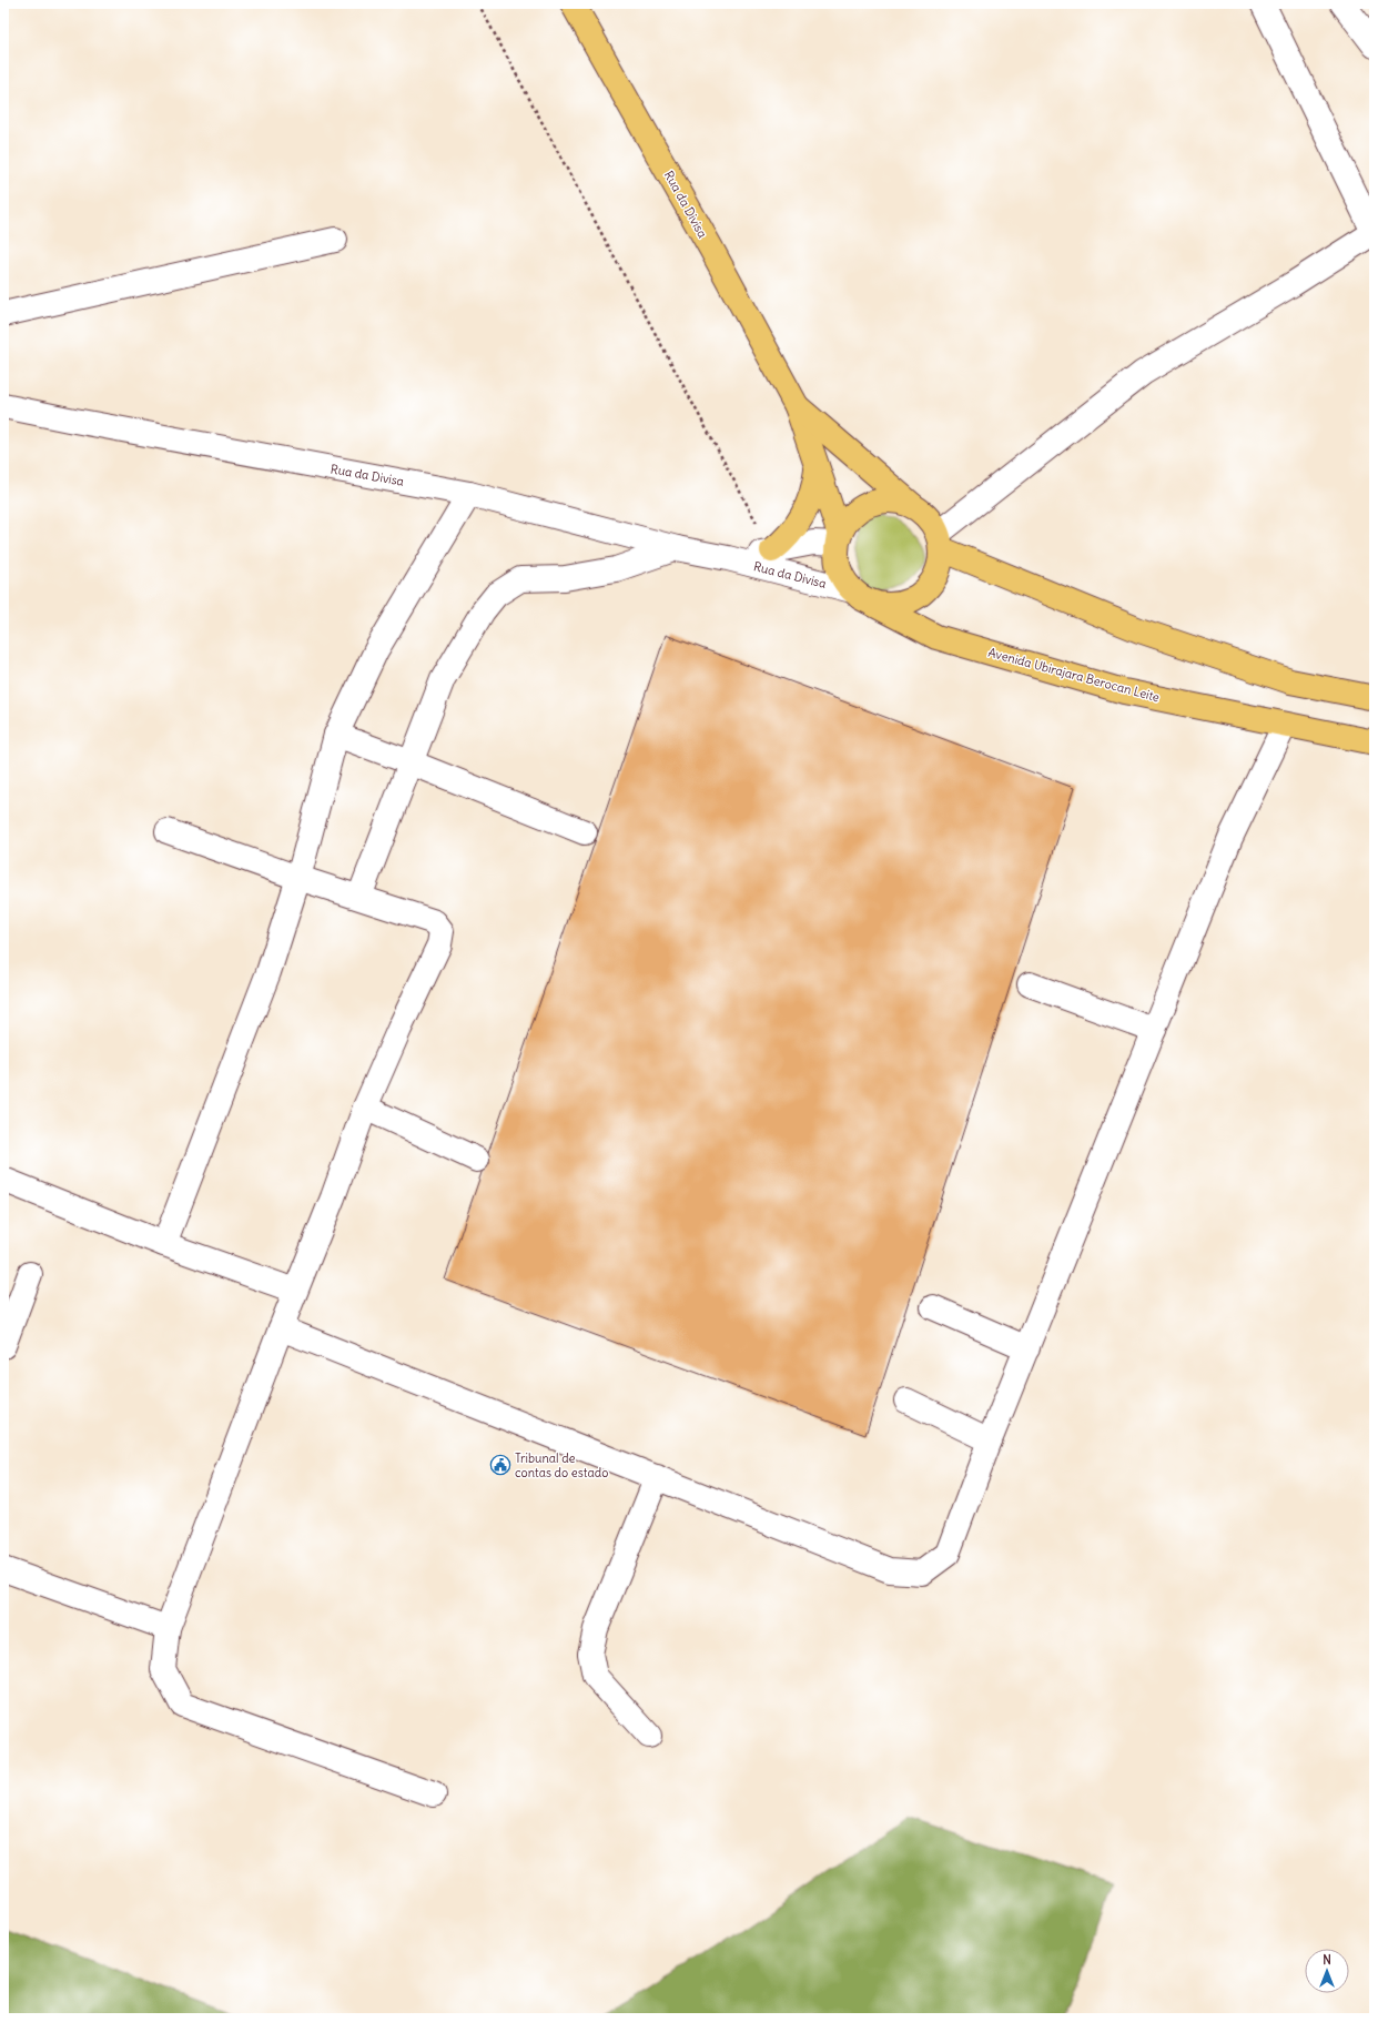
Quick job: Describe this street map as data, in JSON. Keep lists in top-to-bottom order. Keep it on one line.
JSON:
{"streets":{"main road":["Rua da Divisa","Avenida Ubirajara Berocan Leite"]},"crossings":[["Rua da Divisa","Avenida Ubirajara Berocan Leite"]],"places":{"public building":["Tribunal de contas do estado"]},"north":"top"}
